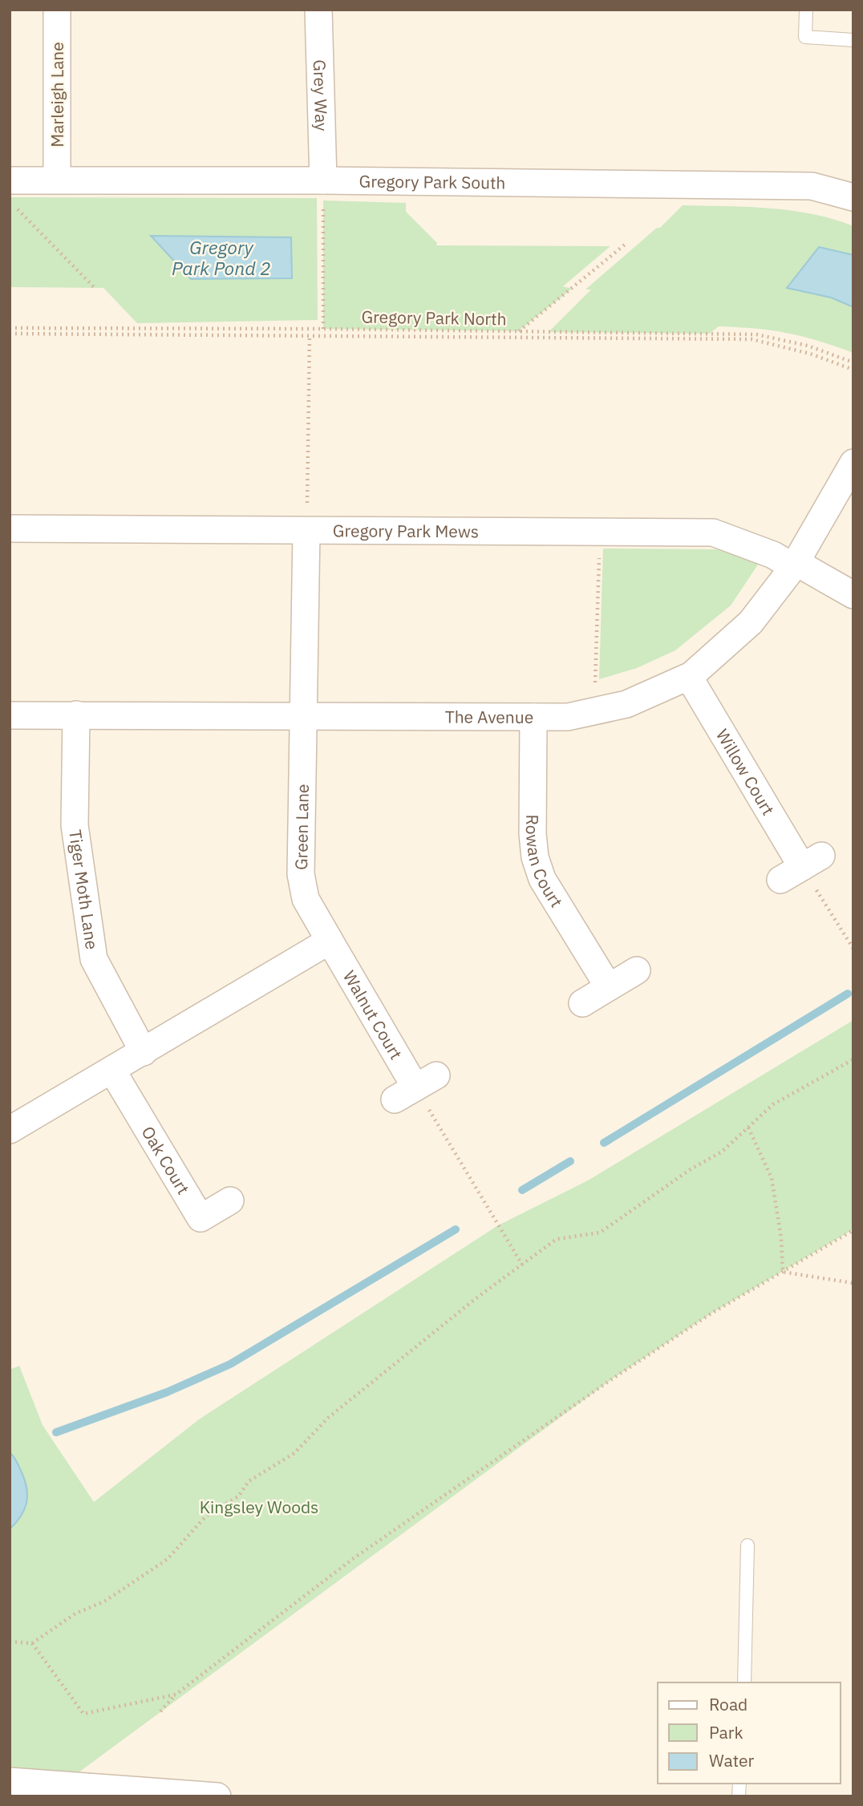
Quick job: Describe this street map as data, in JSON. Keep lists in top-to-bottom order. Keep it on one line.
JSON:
{"streets":{"street":["Marleigh Lane","Grey Way","Gregory Park South","Gregory Park Mews","The Avenue","Willow Court","Green Lane","Rowan Court","Tiger Moth Lane","Walnut Court","Oak Court"],"path":["Gregory Park North"]},"crossings":[["Marleigh Lane","Gregory Park South"],["Grey Way","Gregory Park South"],["Gregory Park Mews","The Avenue"],["Gregory Park Mews","Green Lane"],["The Avenue","Willow Court"],["The Avenue","Green Lane"],["The Avenue","Rowan Court"],["The Avenue","Tiger Moth Lane"],["Green Lane","Walnut Court"]],"water":["Gregory Park Pond 2"],"parks":["Kingsley Woods"],"legend":["Road","Park","Water"]}
